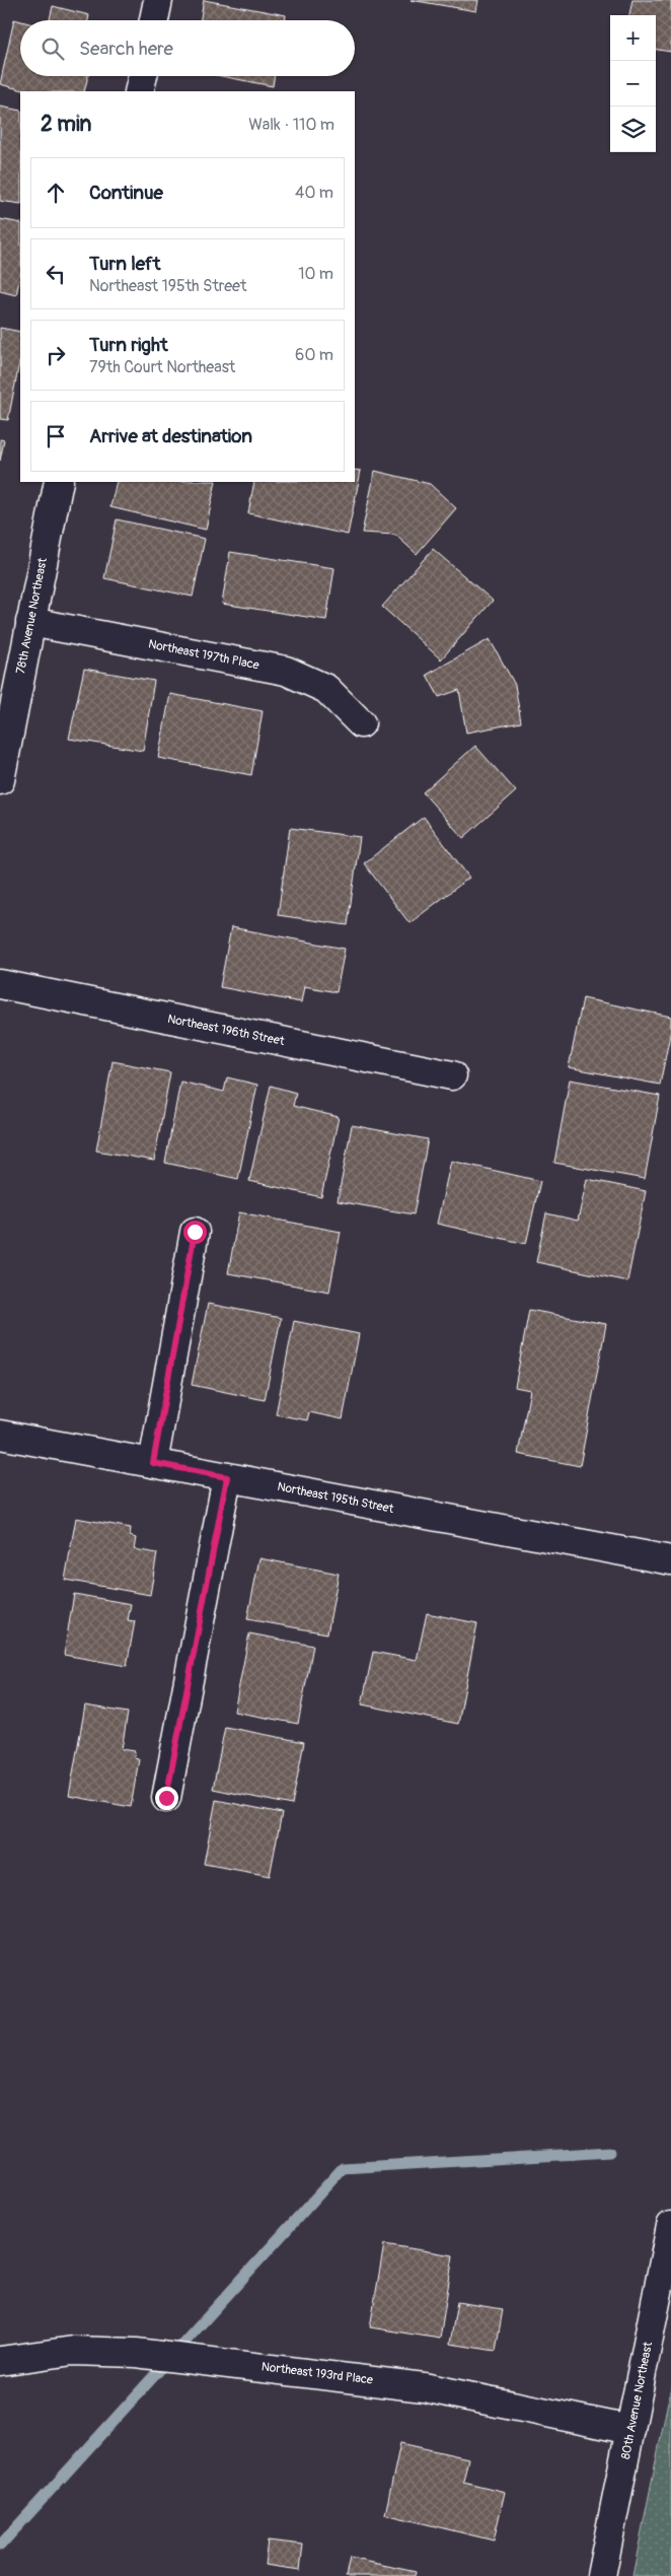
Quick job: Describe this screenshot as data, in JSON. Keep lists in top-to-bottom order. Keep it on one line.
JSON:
{"streets":{"street":["78th Avenue Northeast","Northeast 197th Place","Northeast 196th Street","Northeast 195th Street","Northeast 193rd Place","80th Avenue Northeast"]},"crossings":[["78th Avenue Northeast","Northeast 197th Place"],["Northeast 193rd Place","80th Avenue Northeast"]],"page":{"map_buttons":["+","−"],"search":"Search here","heading":["2 min","Walk · 110 m"],"list":[["Continue","40 m"],["Turn left","Northeast 195th Street","10 m"],["Turn right","79th Court Northeast","60 m"],"Arrive at destination"]}}
